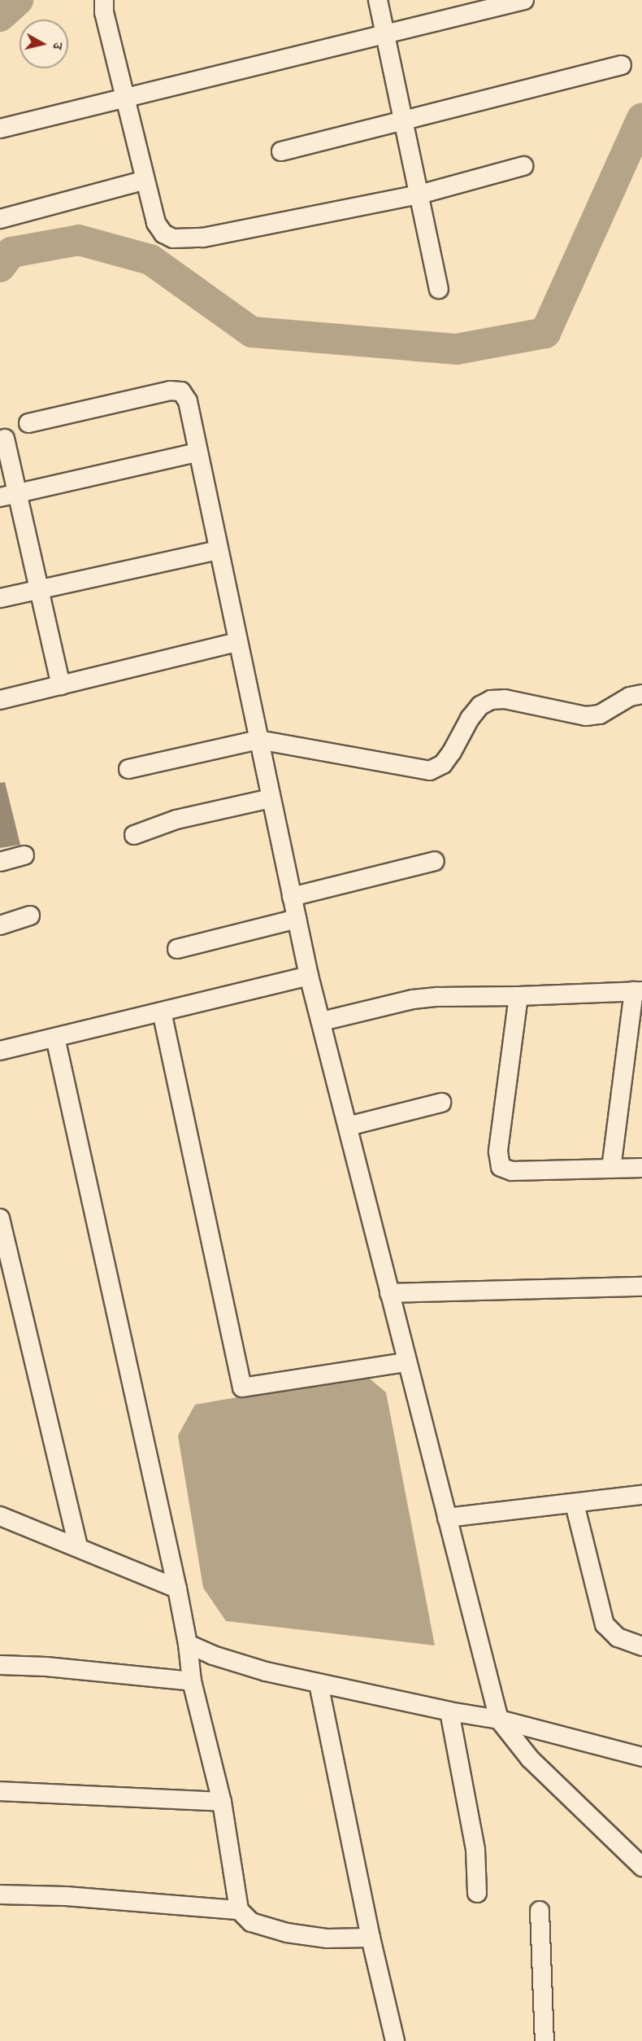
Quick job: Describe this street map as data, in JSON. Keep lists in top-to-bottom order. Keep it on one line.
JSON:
{"north":"right"}
